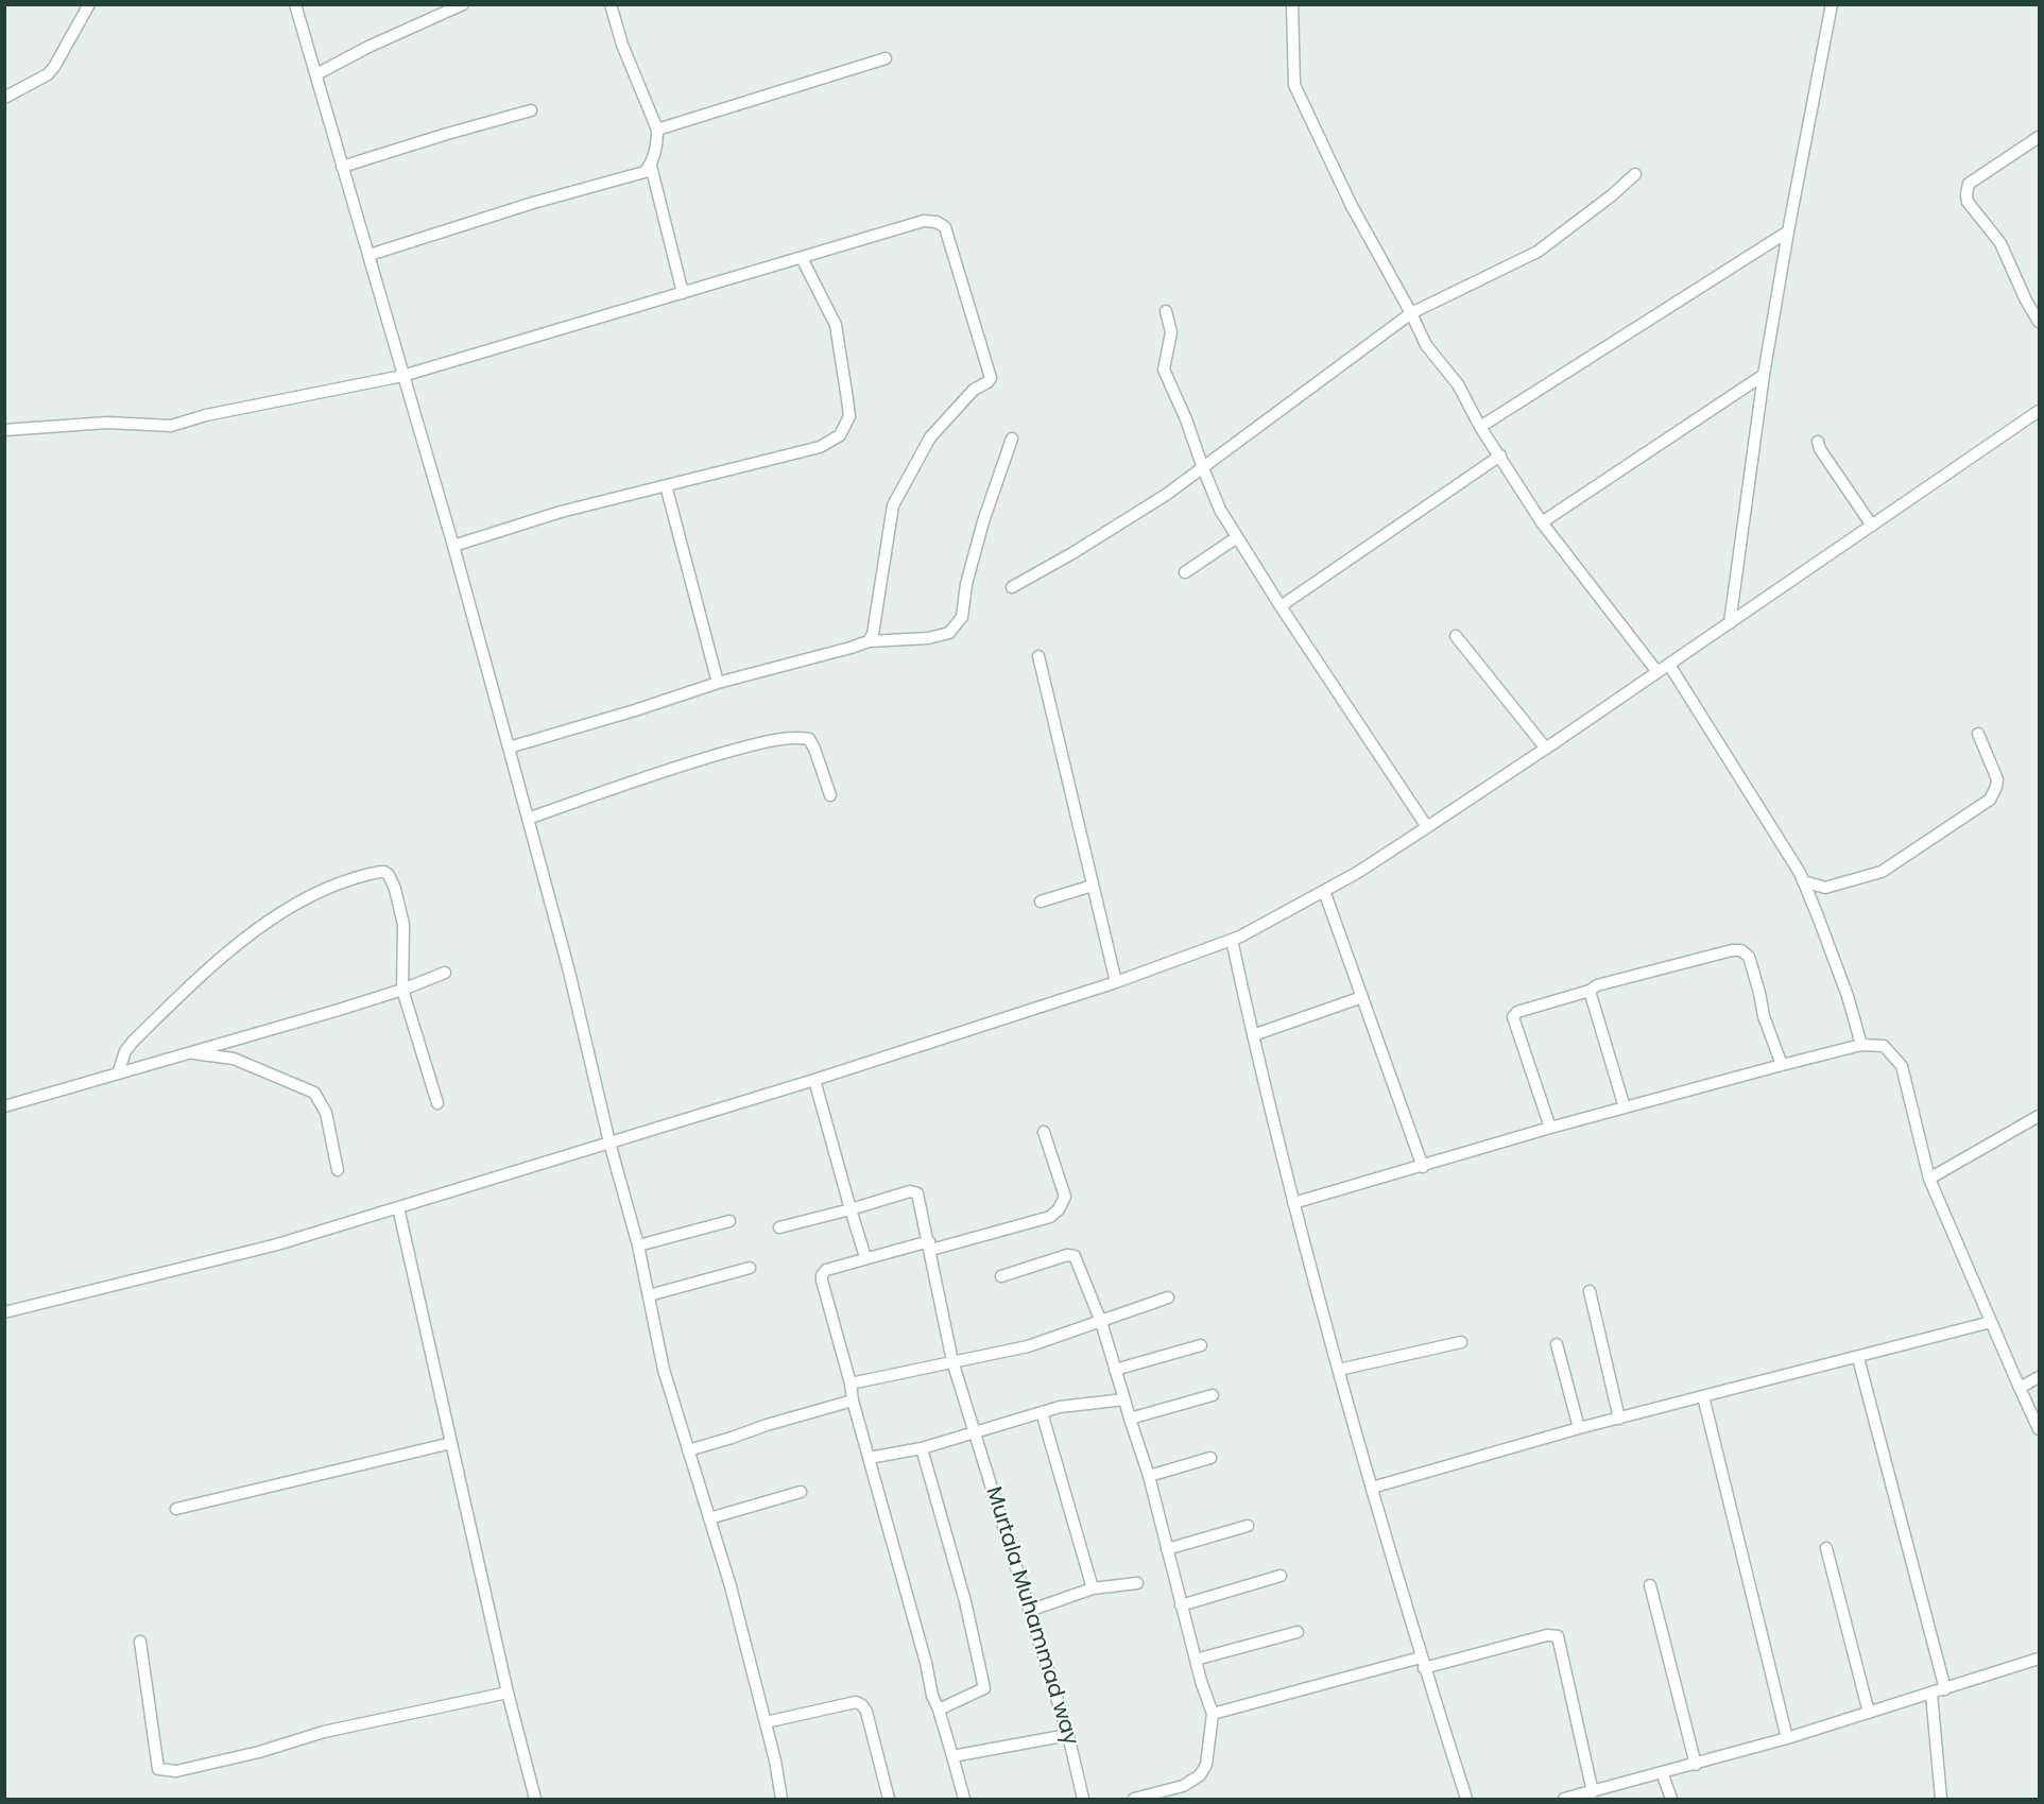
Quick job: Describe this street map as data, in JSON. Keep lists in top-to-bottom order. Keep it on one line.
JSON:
{"streets":{"street":["Murtala Muhammad way"]}}
